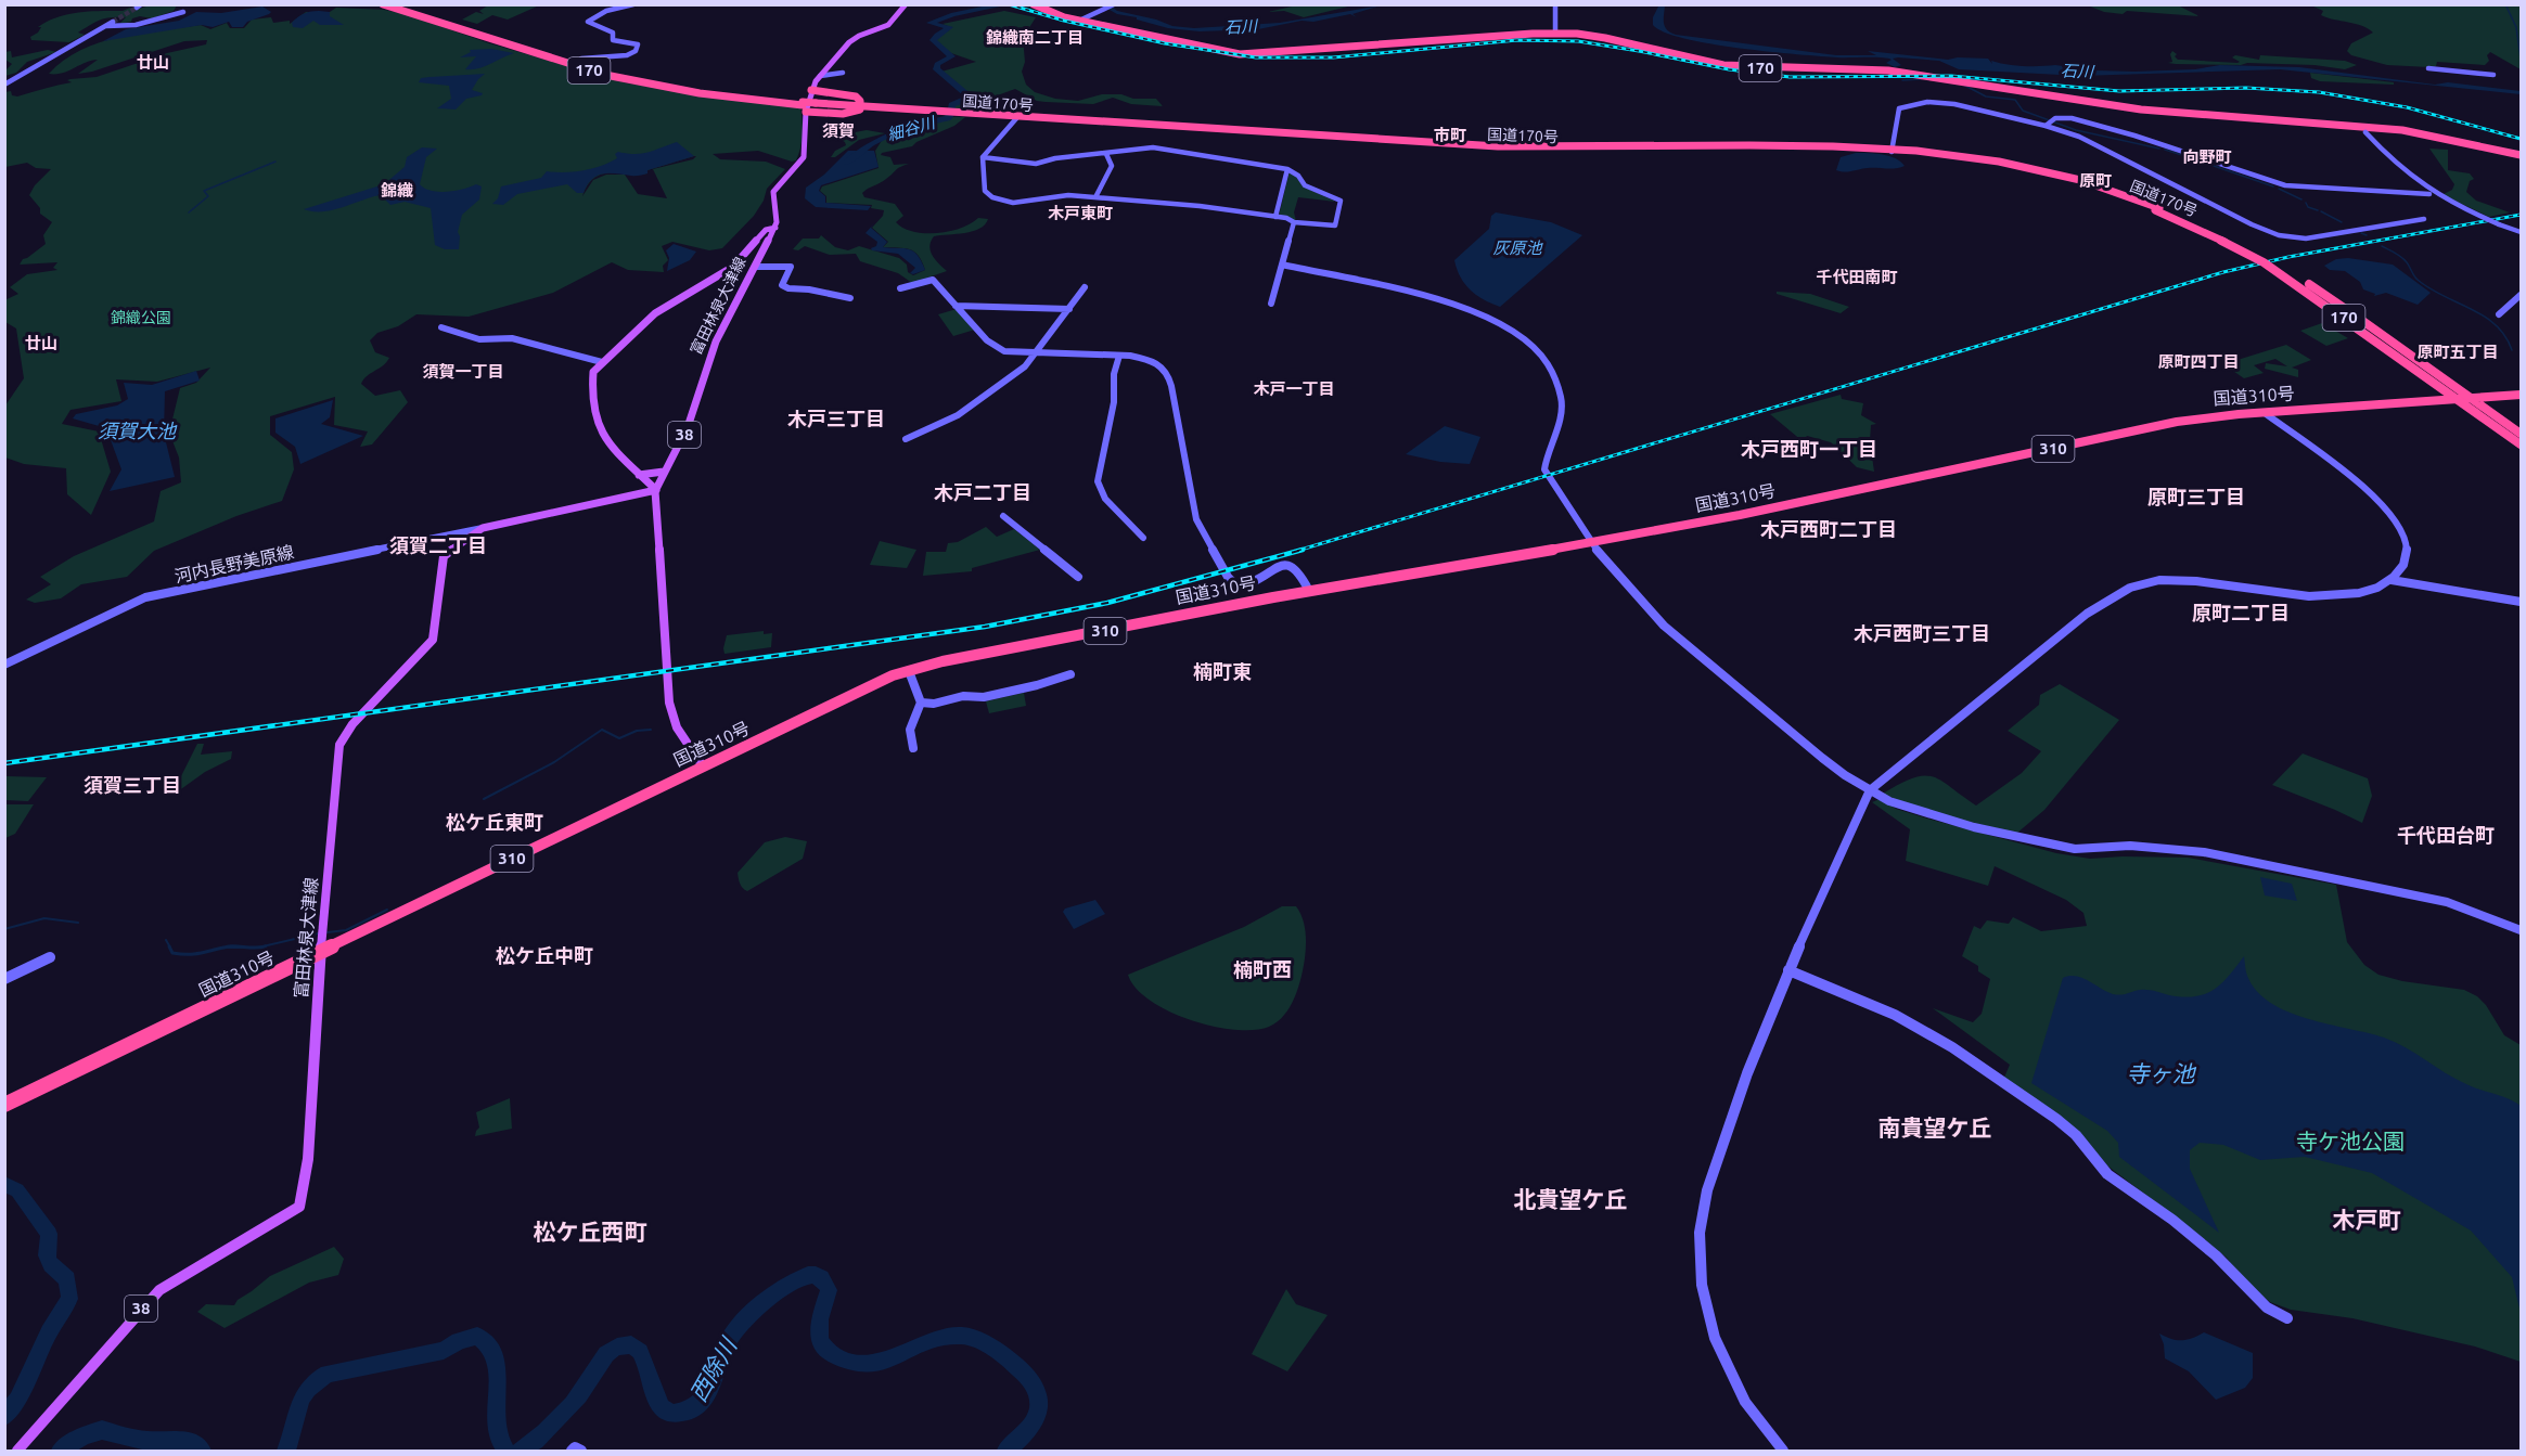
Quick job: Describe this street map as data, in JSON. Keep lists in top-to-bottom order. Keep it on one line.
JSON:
{"streets":{"highway":["170","国道170号","国道310号","310"],"main road":["富田林泉大津線","38"],"street":["河内長野美原線"]},"crossings":[["170","国道170号"],["富田林泉大津線","国道310号"],["富田林泉大津線","38"],["富田林泉大津線","河内長野美原線"]],"districts":["錦織南二丁目","廿山","須賀","市町","向野町","原町","錦織","木戸東町","千代田南町","廿山","原町五丁目","原町四丁目","須賀一丁目","木戸一丁目","木戸三丁目","木戸西町一丁目","木戸二丁目","原町三丁目","木戸西町二丁目","須賀二丁目","原町二丁目","木戸西町三丁目","楠町東","須賀三丁目","松ケ丘東町","千代田台町","松ケ丘中町","楠町西","南貴望ケ丘","北貴望ケ丘","木戸町","松ケ丘西町"],"water":["石川","細谷川","灰原池","須賀大池","寺ヶ池","西除川"],"parks":["錦織公園","寺ケ池公園"]}
